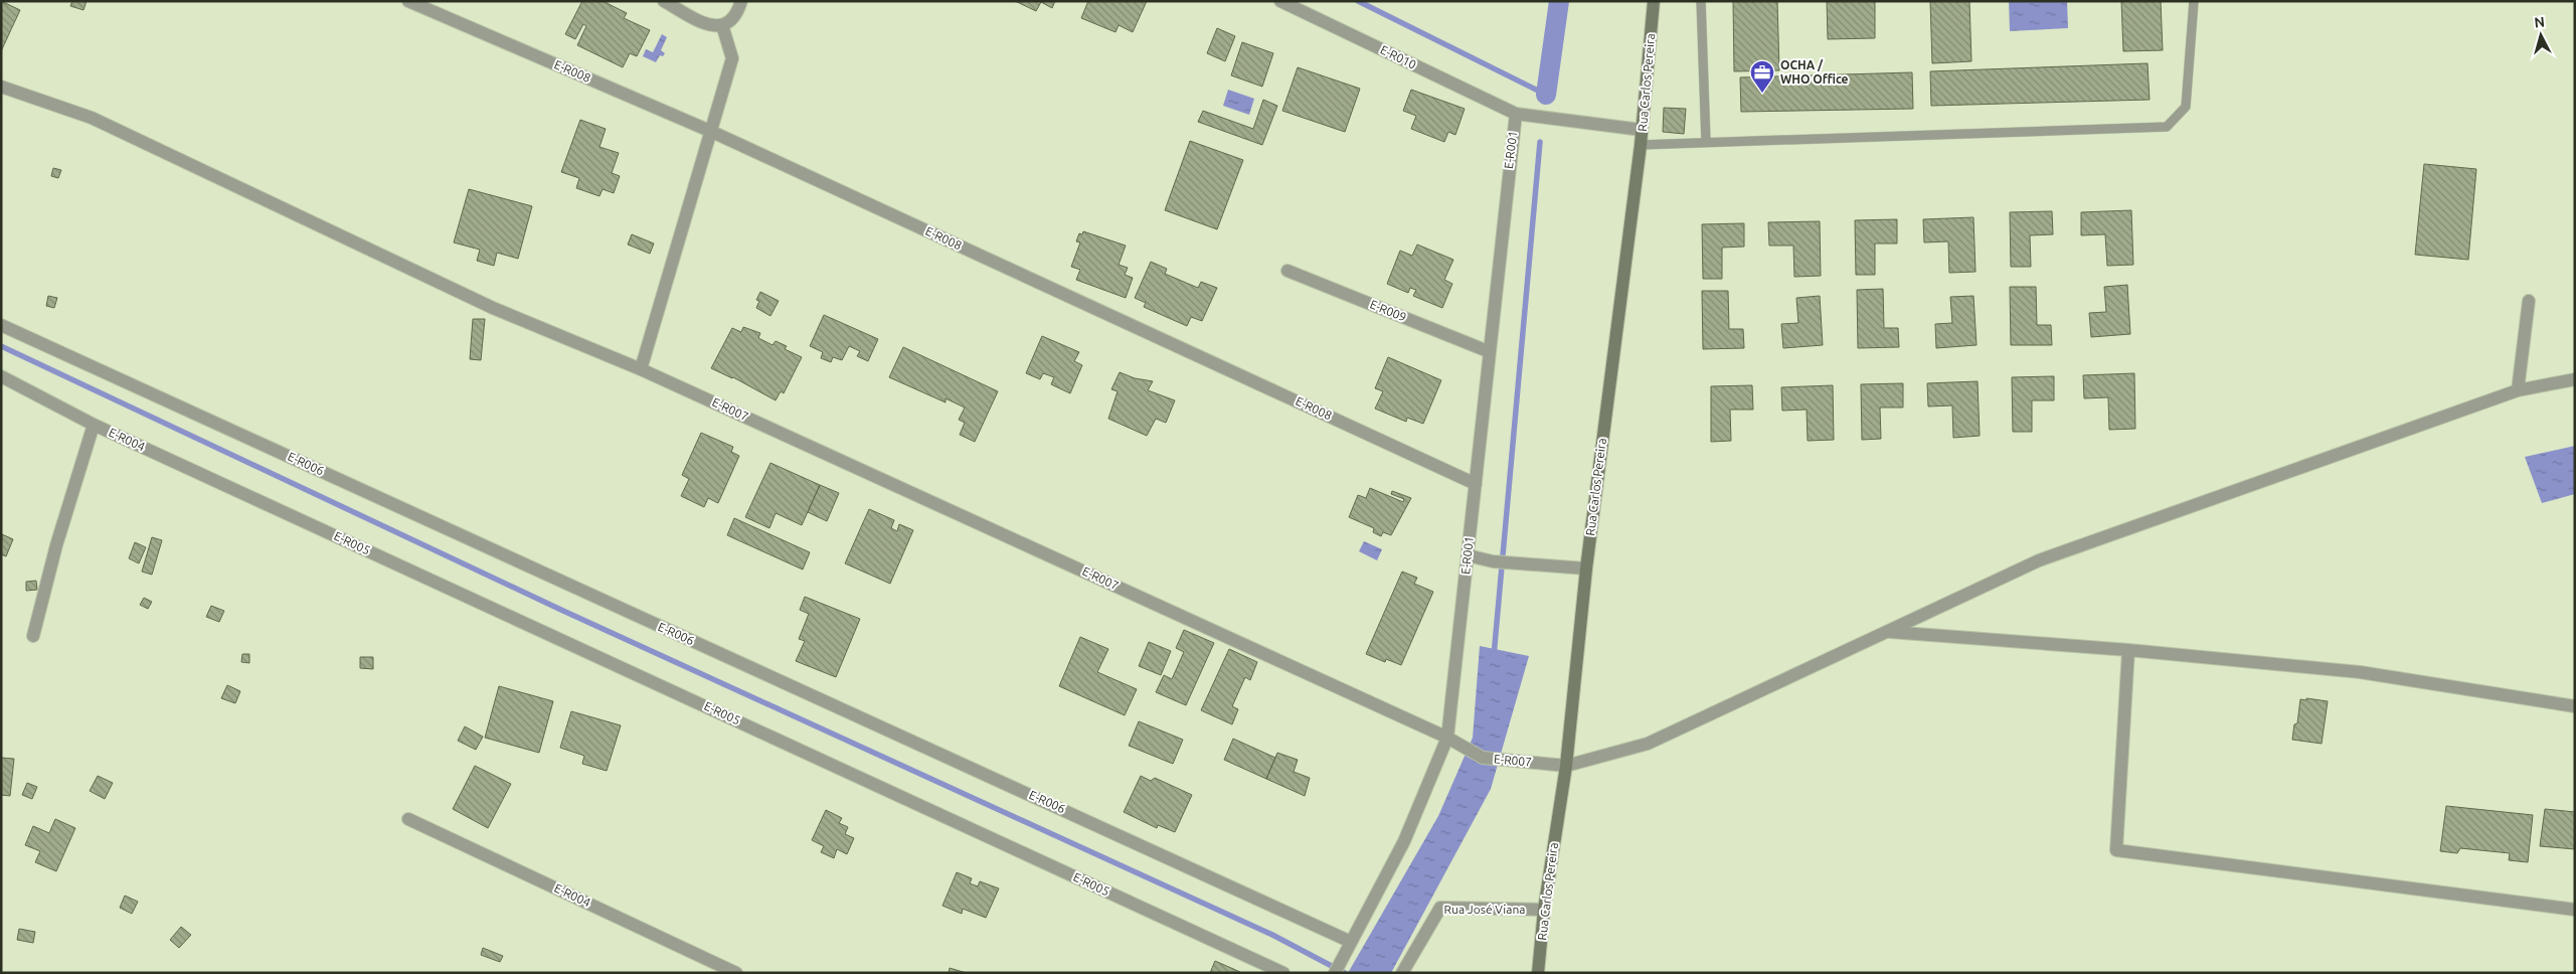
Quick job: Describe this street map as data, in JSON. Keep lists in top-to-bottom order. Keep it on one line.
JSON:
{"streets":{"street":["E-R010","E-R008","Rua Carlos Pereira","E-R001","E-R009","E-R007","E-R004","E-R006","E-R005","Rua José Viana"]},"crossings":[["E-R010","Rua Carlos Pereira"],["E-R010","E-R001"],["E-R008","E-R001"],["Rua Carlos Pereira","E-R007"],["Rua Carlos Pereira","Rua José Viana"],["E-R001","E-R009"],["E-R001","E-R007"],["E-R001","E-R006"],["E-R004","E-R005"]],"places":{"office":["OCHA / WHO Office"]},"north":"top"}
